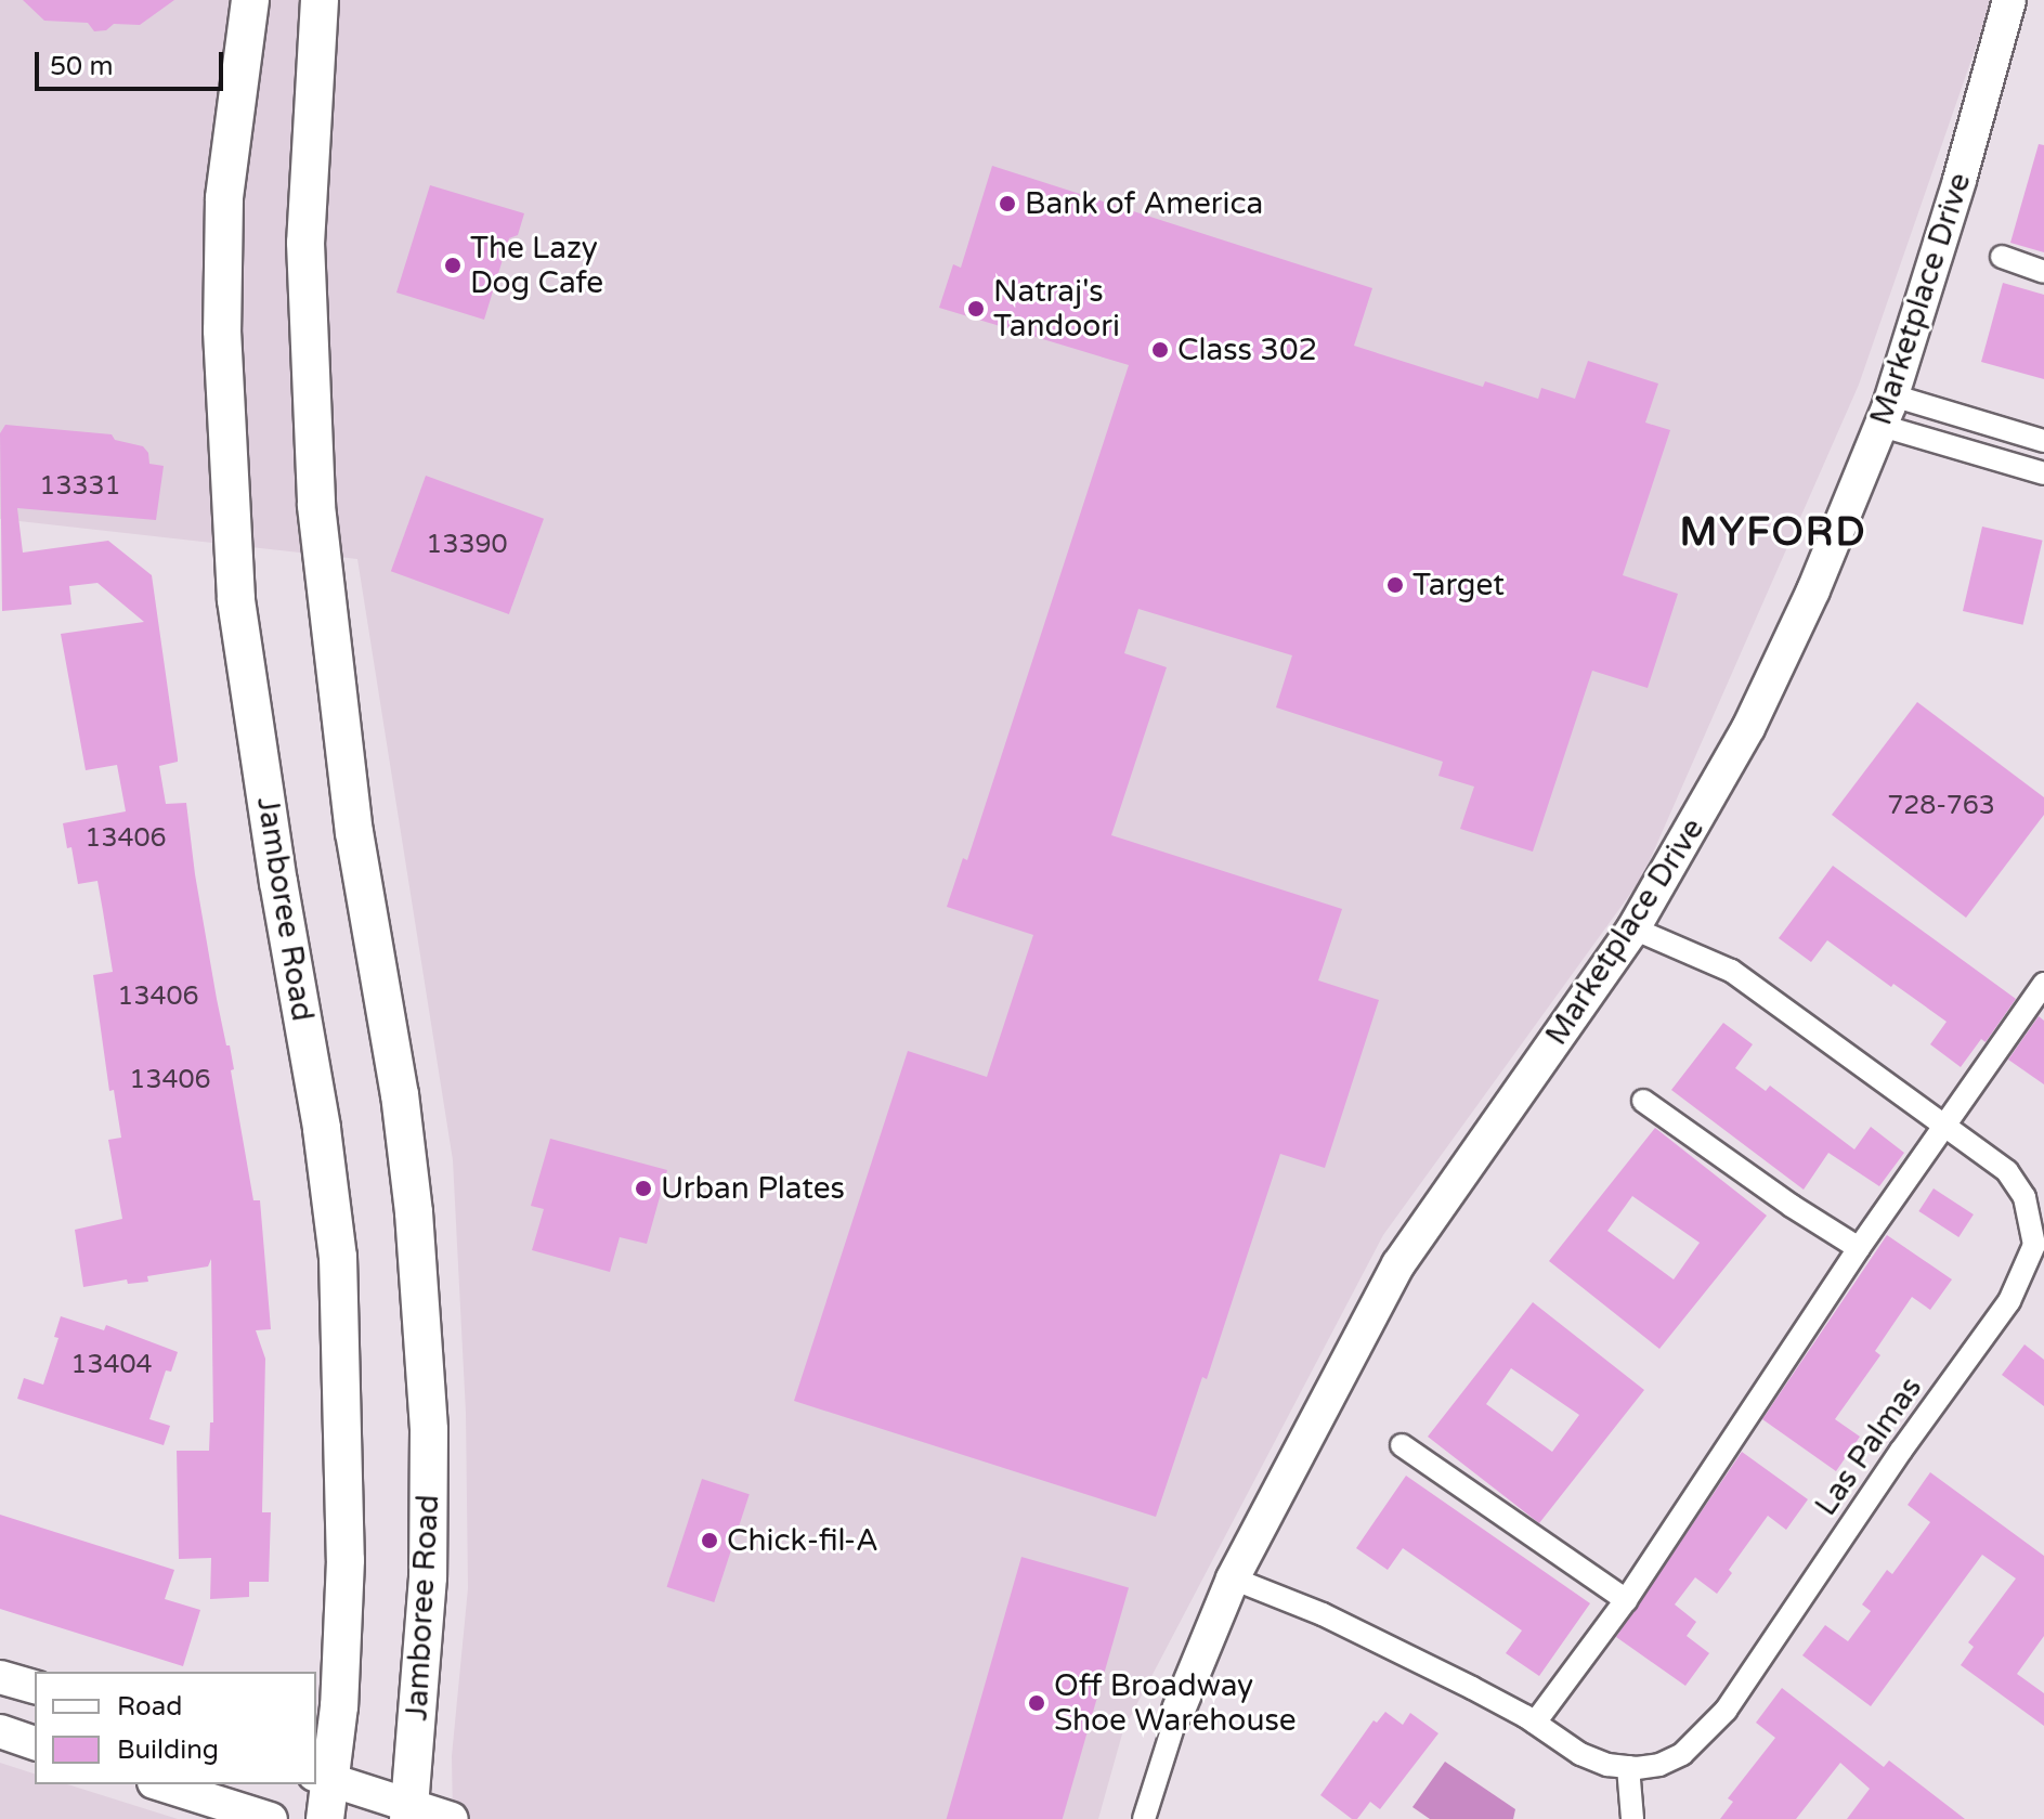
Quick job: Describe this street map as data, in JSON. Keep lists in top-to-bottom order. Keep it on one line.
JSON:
{"streets":{"main road":["Jamboree Road"],"street":["Marketplace Drive","Las Palmas"]},"crossings":[["Marketplace Drive","Las Palmas"]],"districts":["MYFORD"],"places":["Bank of America","The Lazy Dog Cafe","Natraj's Tandoori","Class 302","Target","Urban Plates","Chick-fil-A","Off Broadway Shoe Warehouse"],"house_numbers":["13331","13390","728-763","13406","13406","13406","13404"],"legend":["Road","Building"],"scale_bar":"50 m"}
